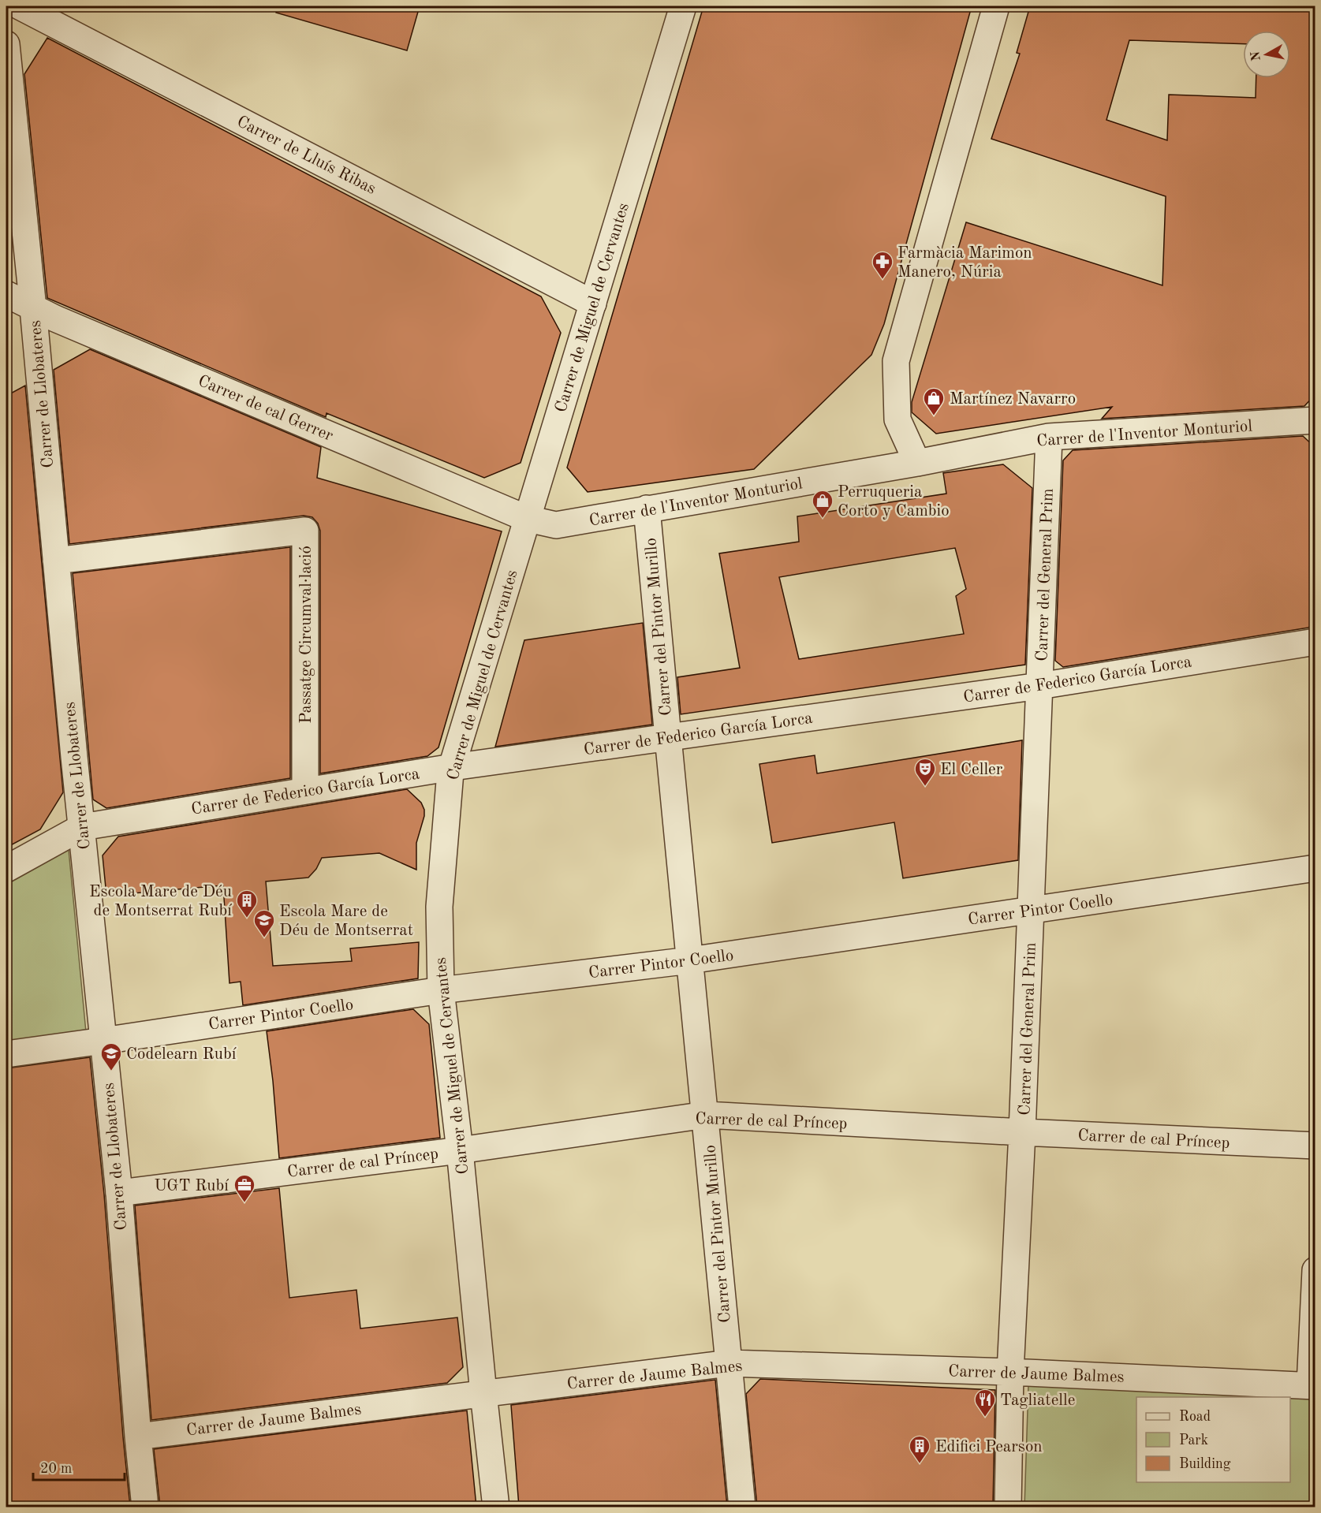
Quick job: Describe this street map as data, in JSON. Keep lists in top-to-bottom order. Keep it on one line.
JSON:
{"streets":{"street":["Carrer de Lluís Ribas","Carrer de Miguel de Cervantes","Carrer de Llobateres","Carrer de cal Gerrer","Carrer de l'Inventor Monturiol","Carrer del General Prim","Carrer del Pintor Murillo","Passatge Circumval·lació","Carrer de Federico García Lorca","Carrer Pintor Coello","Carrer de cal Príncep","Carrer de Jaume Balmes"]},"crossings":[["Carrer de Lluís Ribas","Carrer de Miguel de Cervantes"],["Carrer de Miguel de Cervantes","Carrer de cal Gerrer"],["Carrer de Miguel de Cervantes","Carrer de l'Inventor Monturiol"],["Carrer de Miguel de Cervantes","Carrer de Federico García Lorca"],["Carrer de Miguel de Cervantes","Carrer Pintor Coello"],["Carrer de Miguel de Cervantes","Carrer de cal Príncep"],["Carrer de Miguel de Cervantes","Carrer de Jaume Balmes"],["Carrer de Llobateres","Carrer de cal Gerrer"],["Carrer de Llobateres","Passatge Circumval·lació"],["Carrer de Llobateres","Carrer de Federico García Lorca"],["Carrer de Llobateres","Carrer Pintor Coello"],["Carrer de Llobateres","Carrer de cal Príncep"],["Carrer de Llobateres","Carrer de Jaume Balmes"],["Carrer de cal Gerrer","Carrer de l'Inventor Monturiol"],["Carrer de l'Inventor Monturiol","Carrer del General Prim"],["Carrer de l'Inventor Monturiol","Carrer del Pintor Murillo"],["Carrer del General Prim","Carrer de Federico García Lorca"],["Carrer del General Prim","Carrer Pintor Coello"],["Carrer del General Prim","Carrer de cal Príncep"],["Carrer del General Prim","Carrer de Jaume Balmes"],["Carrer del Pintor Murillo","Carrer de Federico García Lorca"],["Carrer del Pintor Murillo","Carrer Pintor Coello"],["Carrer del Pintor Murillo","Carrer de cal Príncep"],["Carrer del Pintor Murillo","Carrer de Jaume Balmes"],["Passatge Circumval·lació","Carrer de Federico García Lorca"]],"places":{"pharmacy":["Farmàcia Marimon Manero, Núria"],"shop":["Martínez Navarro","Perruqueria Corto y Cambio"],"theatre":["El Celler"],"building":["Escola Mare de Déu de Montserrat Rubí","Edifici Pearson"],"school or university":["Escola Mare de Déu de Montserrat","Codelearn Rubí"],"office":["UGT Rubí"],"restaurant":["Tagliatelle"]},"legend":["Road","Park","Building"],"scale_bar":"20 m","north":"left"}
